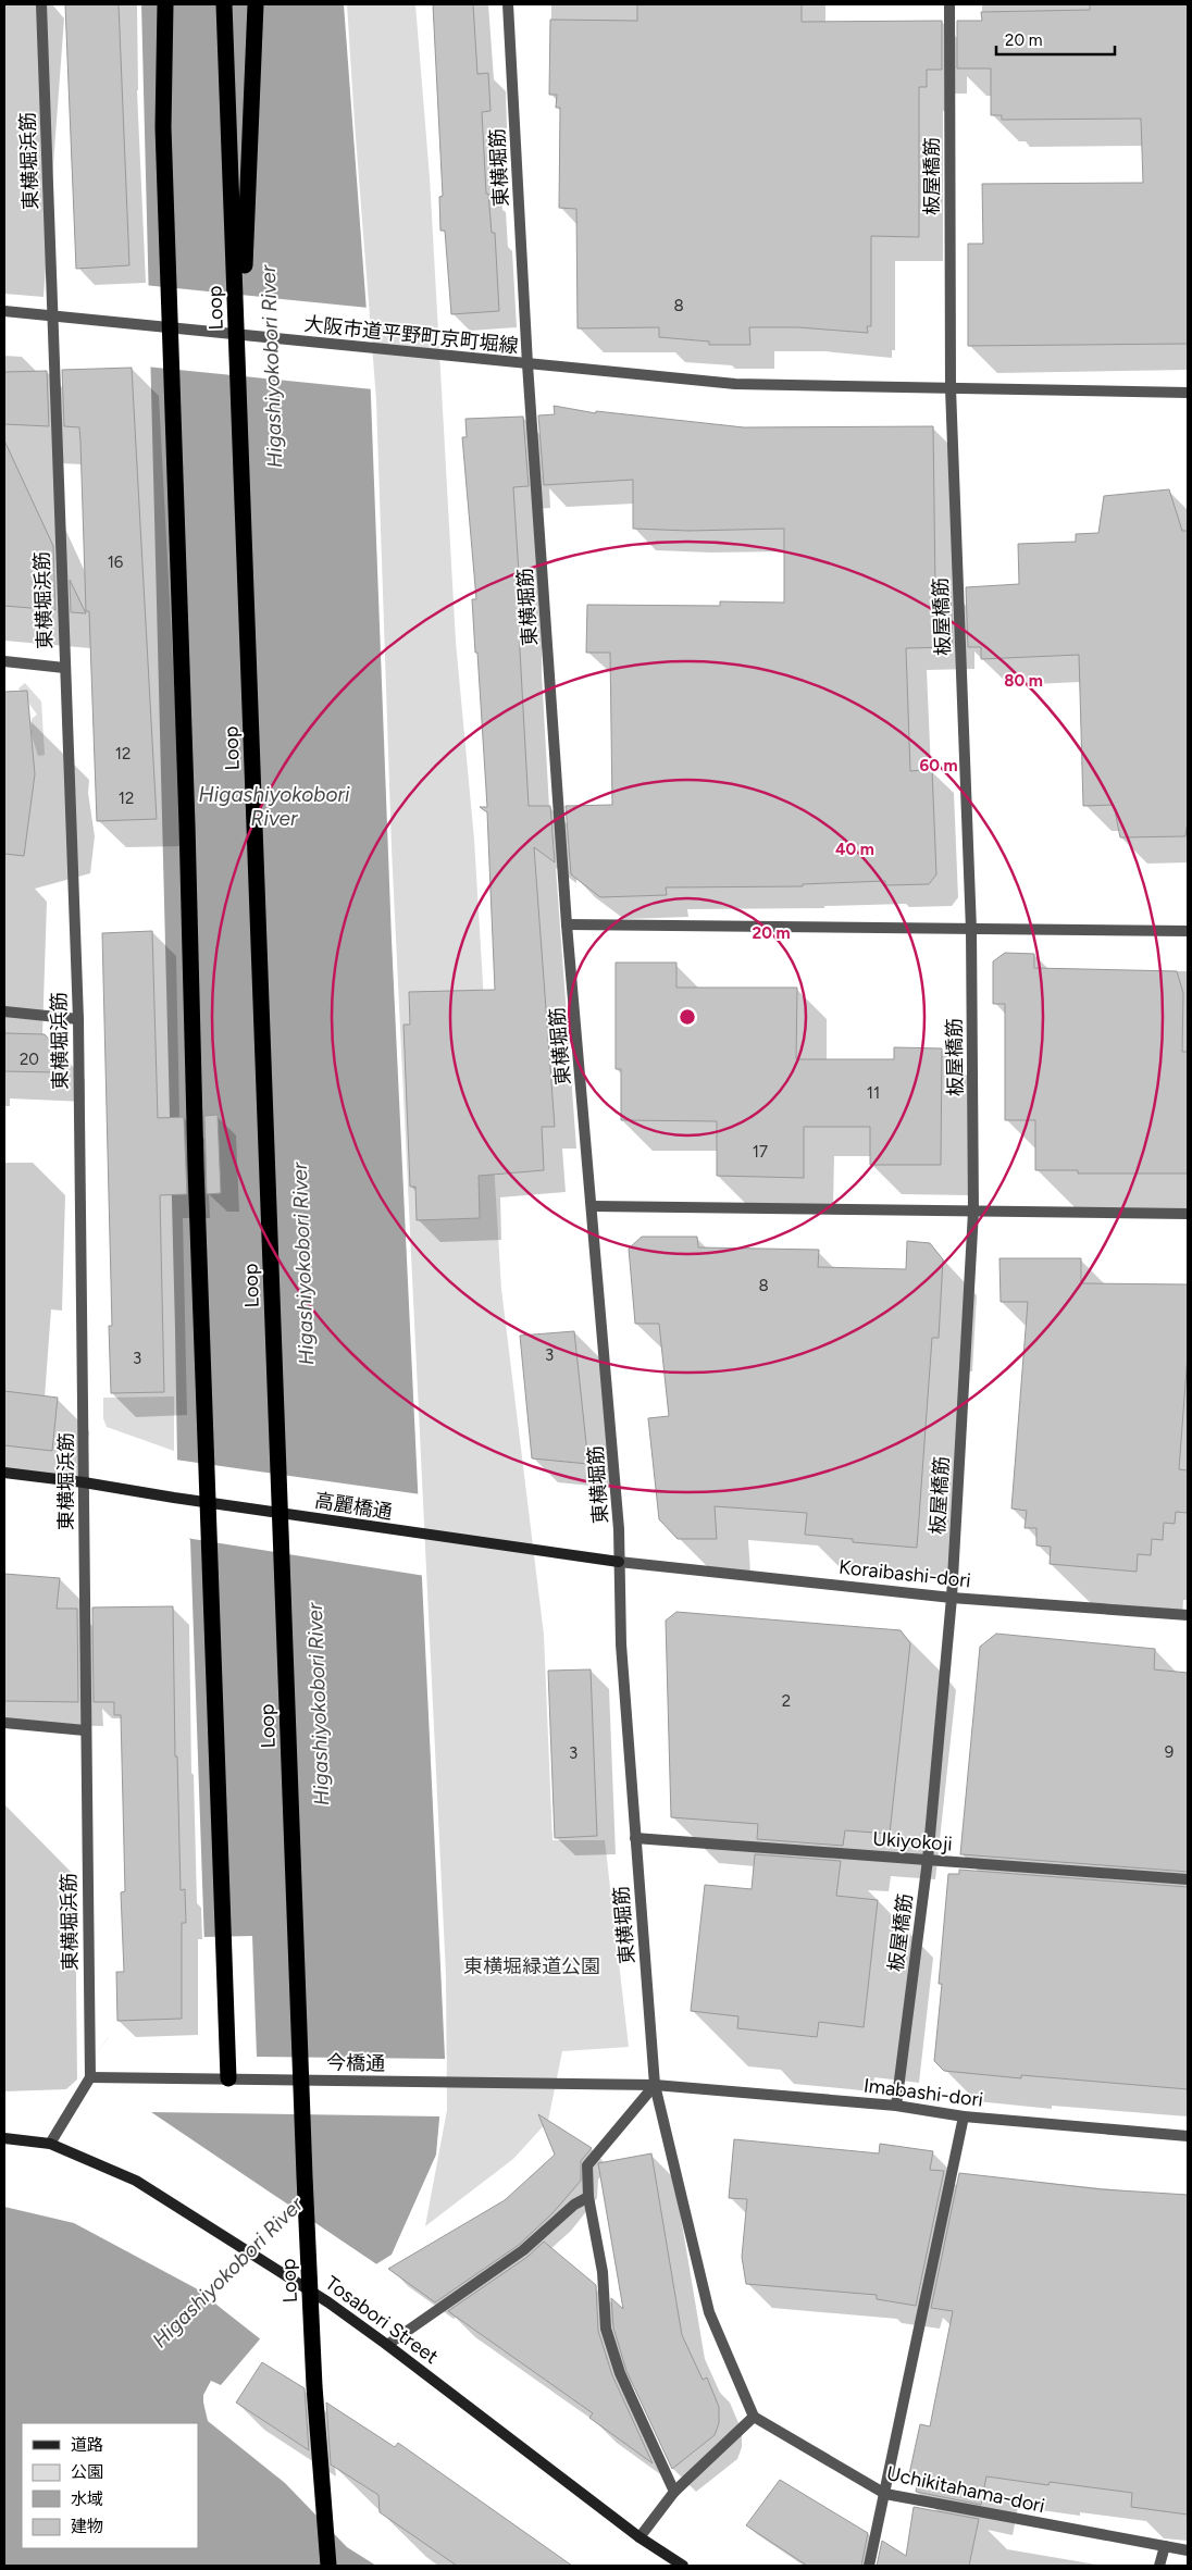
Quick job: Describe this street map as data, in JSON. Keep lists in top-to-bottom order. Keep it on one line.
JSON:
{"streets":{"highway":["Loop"],"main road":["高麗橋通","Tosabori Street"],"street":["東横堀浜筋","東横堀筋","板屋橋筋","大阪市道平野町京町堀線","Koraibashi-dori","Ukiyokoji","今橋通","Imabashi-dori","Uchikitahama-dori"]},"crossings":[["東横堀浜筋","大阪市道平野町京町堀線"],["東横堀浜筋","高麗橋通"],["東横堀浜筋","今橋通"],["東横堀筋","大阪市道平野町京町堀線"],["東横堀筋","高麗橋通"],["東横堀筋","Koraibashi-dori"],["東横堀筋","Ukiyokoji"],["東横堀筋","今橋通"],["東横堀筋","Imabashi-dori"],["東横堀筋","Uchikitahama-dori"],["板屋橋筋","大阪市道平野町京町堀線"],["板屋橋筋","Koraibashi-dori"],["板屋橋筋","Ukiyokoji"],["板屋橋筋","Imabashi-dori"],["高麗橋通","Koraibashi-dori"],["今橋通","Imabashi-dori"]],"water":["Higashiyokobori River"],"parks":["東横堀緑道公園"],"house_numbers":["8","16","12","12","20","11","17","8","3","3","2","9","3"],"legend":["道路","公園","水域","建物"],"scale_bar":"20 m","rings":["80 m","60 m","40 m","20 m"]}
